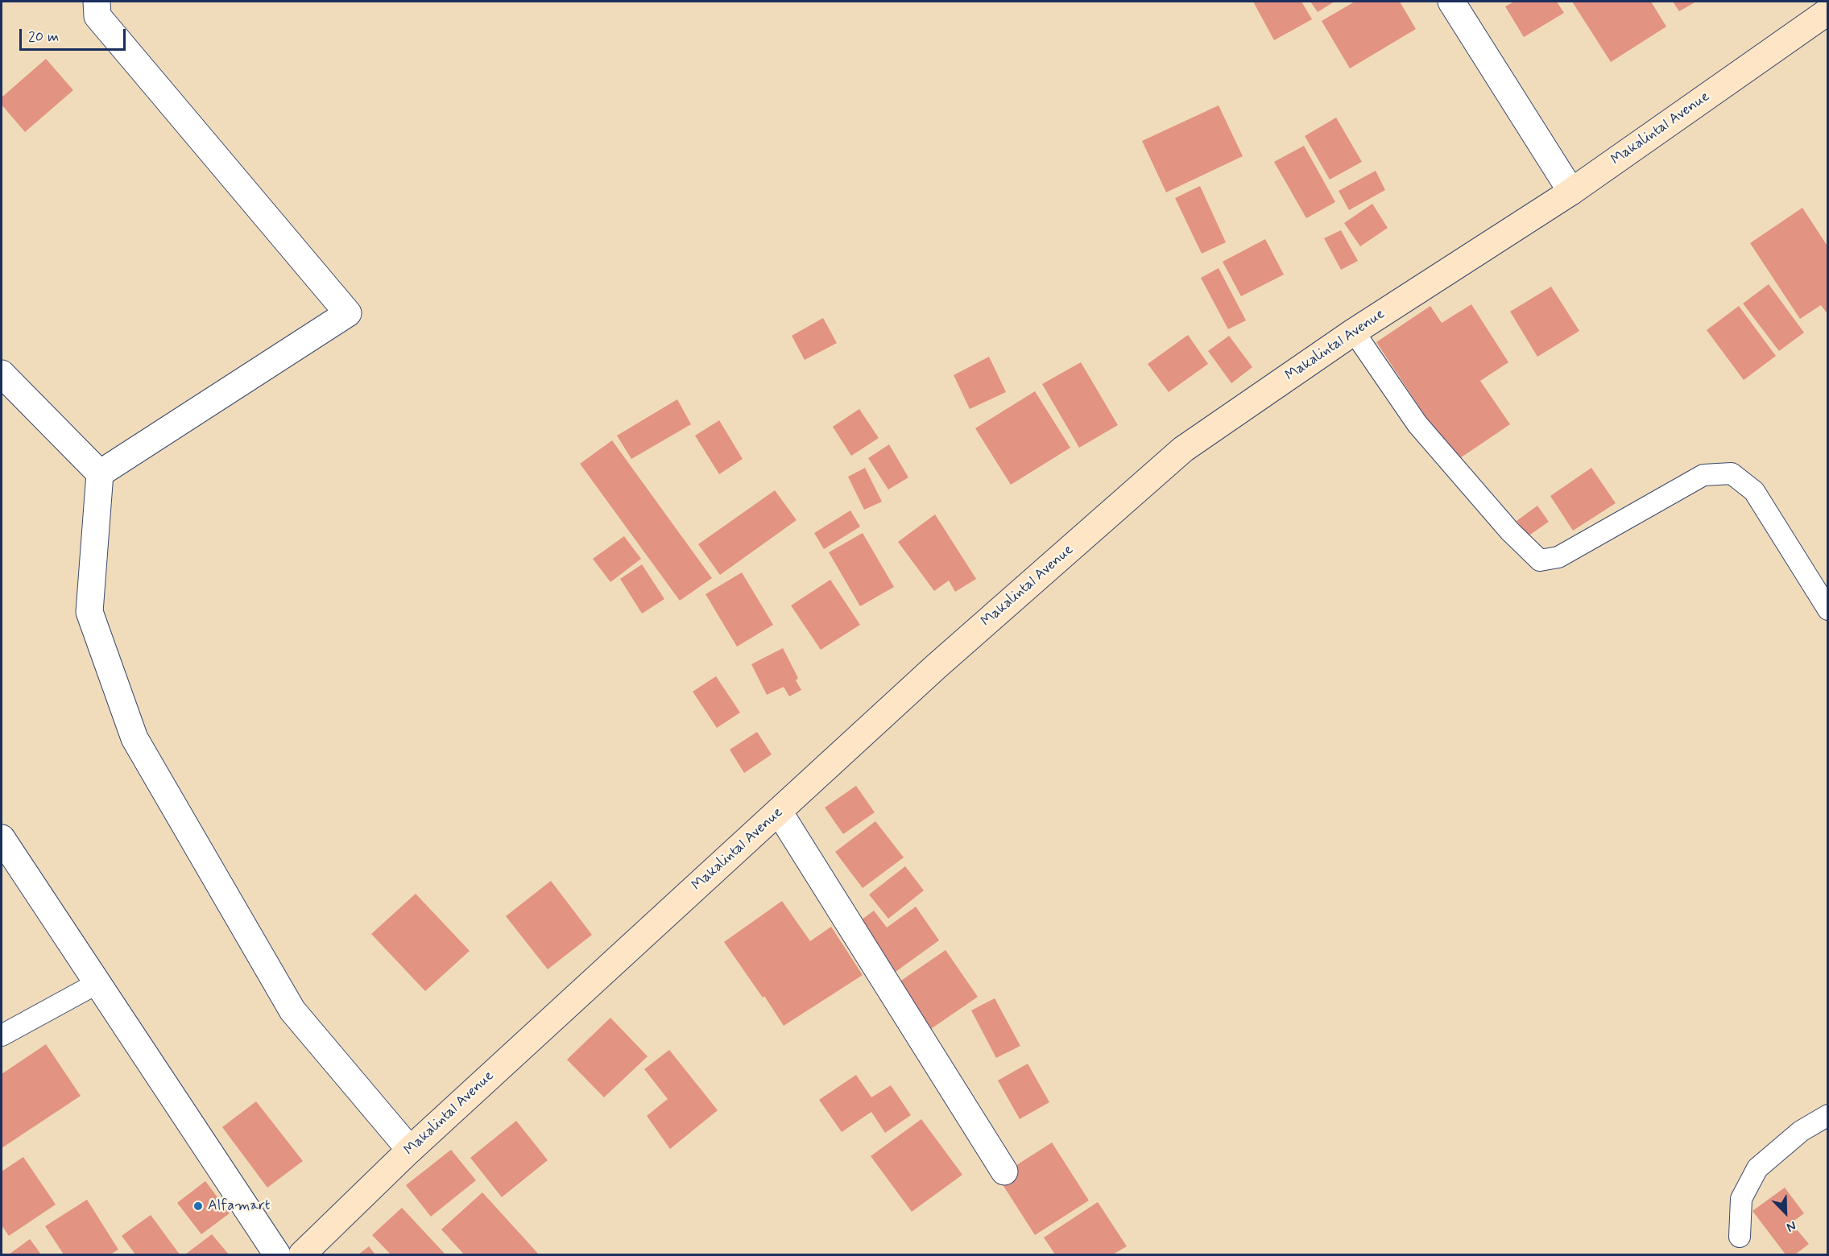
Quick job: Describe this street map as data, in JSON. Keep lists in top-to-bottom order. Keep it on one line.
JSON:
{"streets":{"main road":["Makalintal Avenue"]},"places":["Alfamart"],"scale_bar":"20 m","north":"bottom right"}
